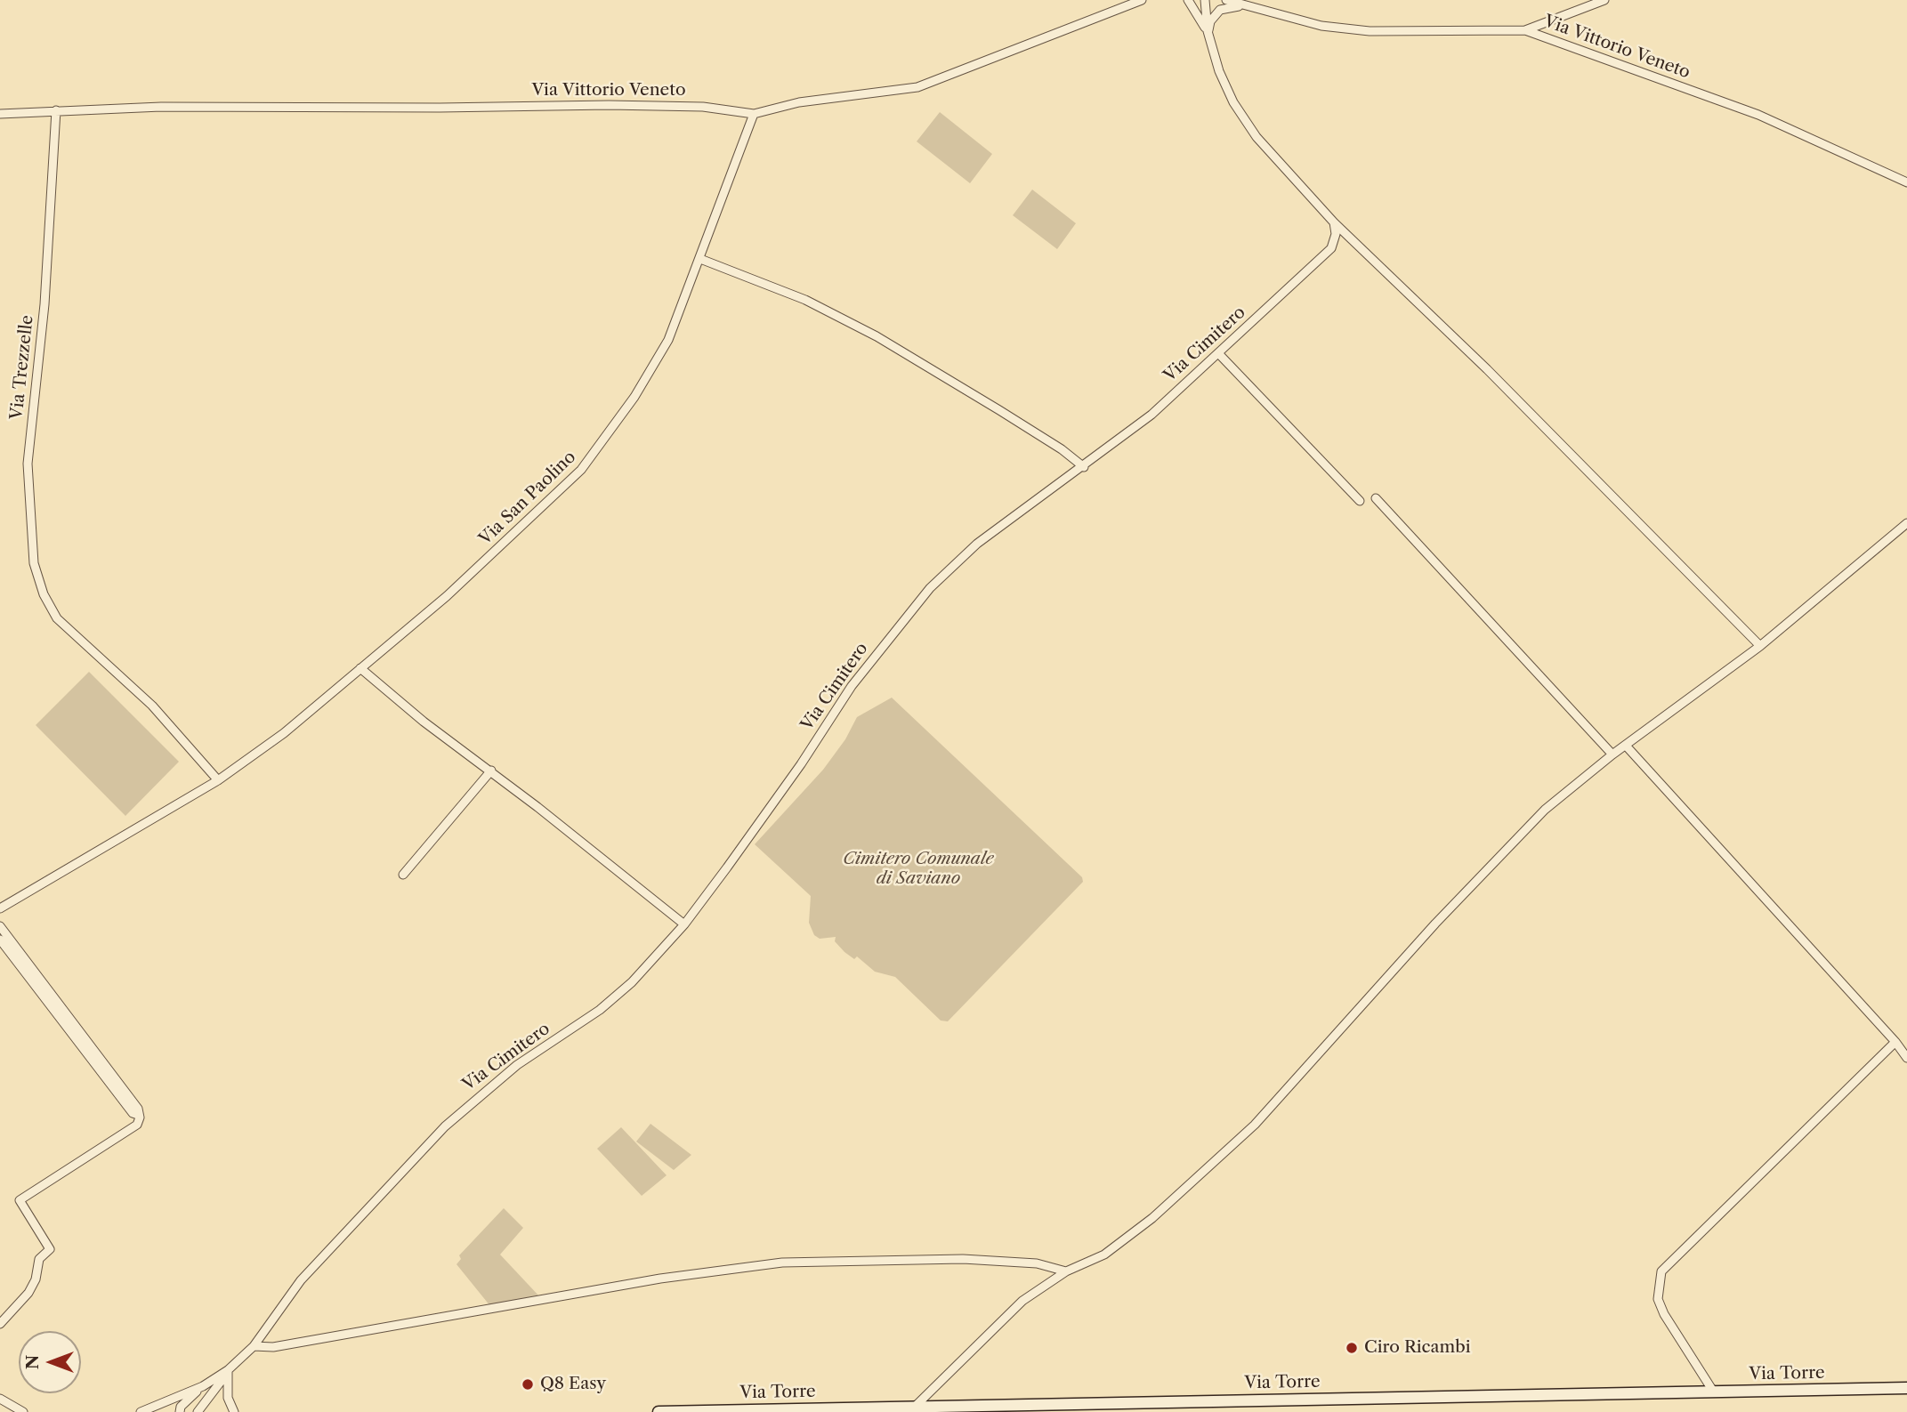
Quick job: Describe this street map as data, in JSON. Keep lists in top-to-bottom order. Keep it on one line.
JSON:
{"streets":{"main road":["Via Torre"],"street":["Via Vittorio Veneto","Via Cimitero","Via Trezzelle","Via San Paolino"]},"crossings":[["Via Vittorio Veneto","Via Trezzelle"],["Via Vittorio Veneto","Via San Paolino"],["Via Trezzelle","Via San Paolino"]],"parks":["Cimitero Comunale di Saviano"],"places":["Ciro Ricambi","Q8 Easy"],"north":"left"}
